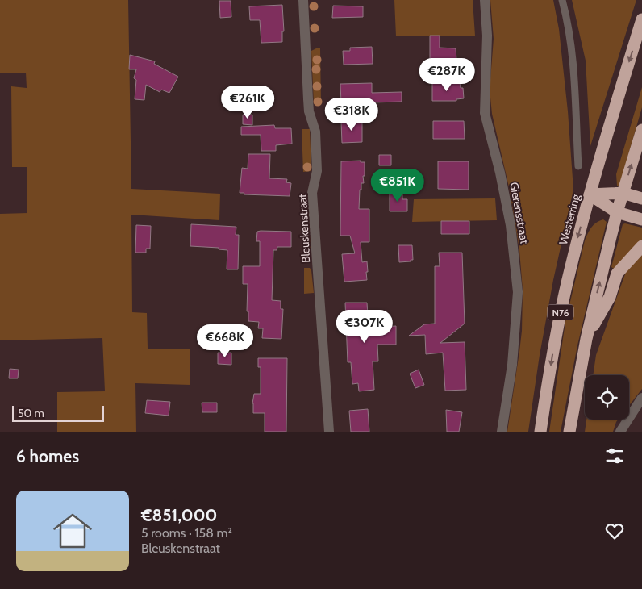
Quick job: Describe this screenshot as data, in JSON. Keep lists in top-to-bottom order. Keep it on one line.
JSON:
{"streets":{"highway":["Westerring","N76"],"street":["Gierensstraat","Bleuskenstraat"]},"scale_bar":"50 m","page":{"price":["€287K","€261K","€318K","€851K","€307K","€668K"],"scale":"50 m","heading":"6 homes","list":[{"name":"€851,000","note":"5 rooms · 158 m² · Bleuskenstraat"}]}}
